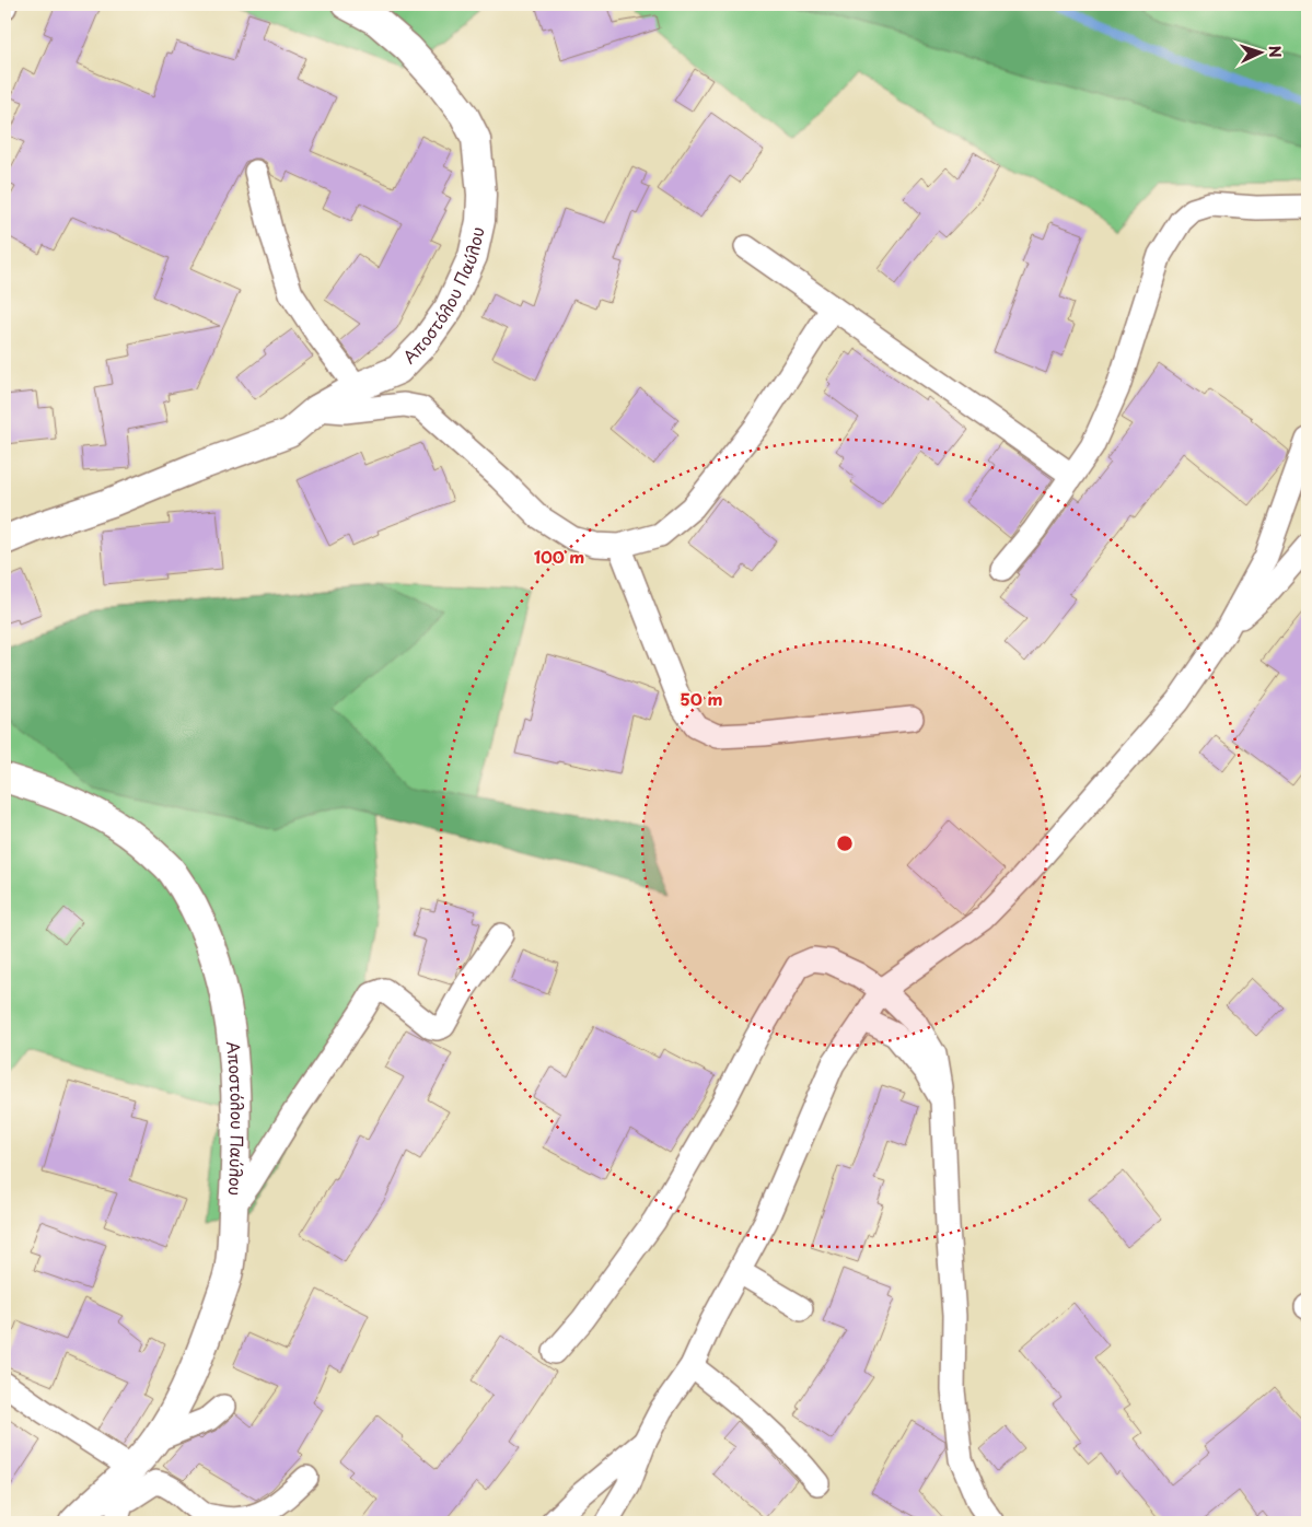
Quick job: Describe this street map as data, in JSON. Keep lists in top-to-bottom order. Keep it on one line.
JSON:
{"streets":{"street":["Αποστόλου Παύλου"]},"north":"right","rings":["100 m","50 m"]}
